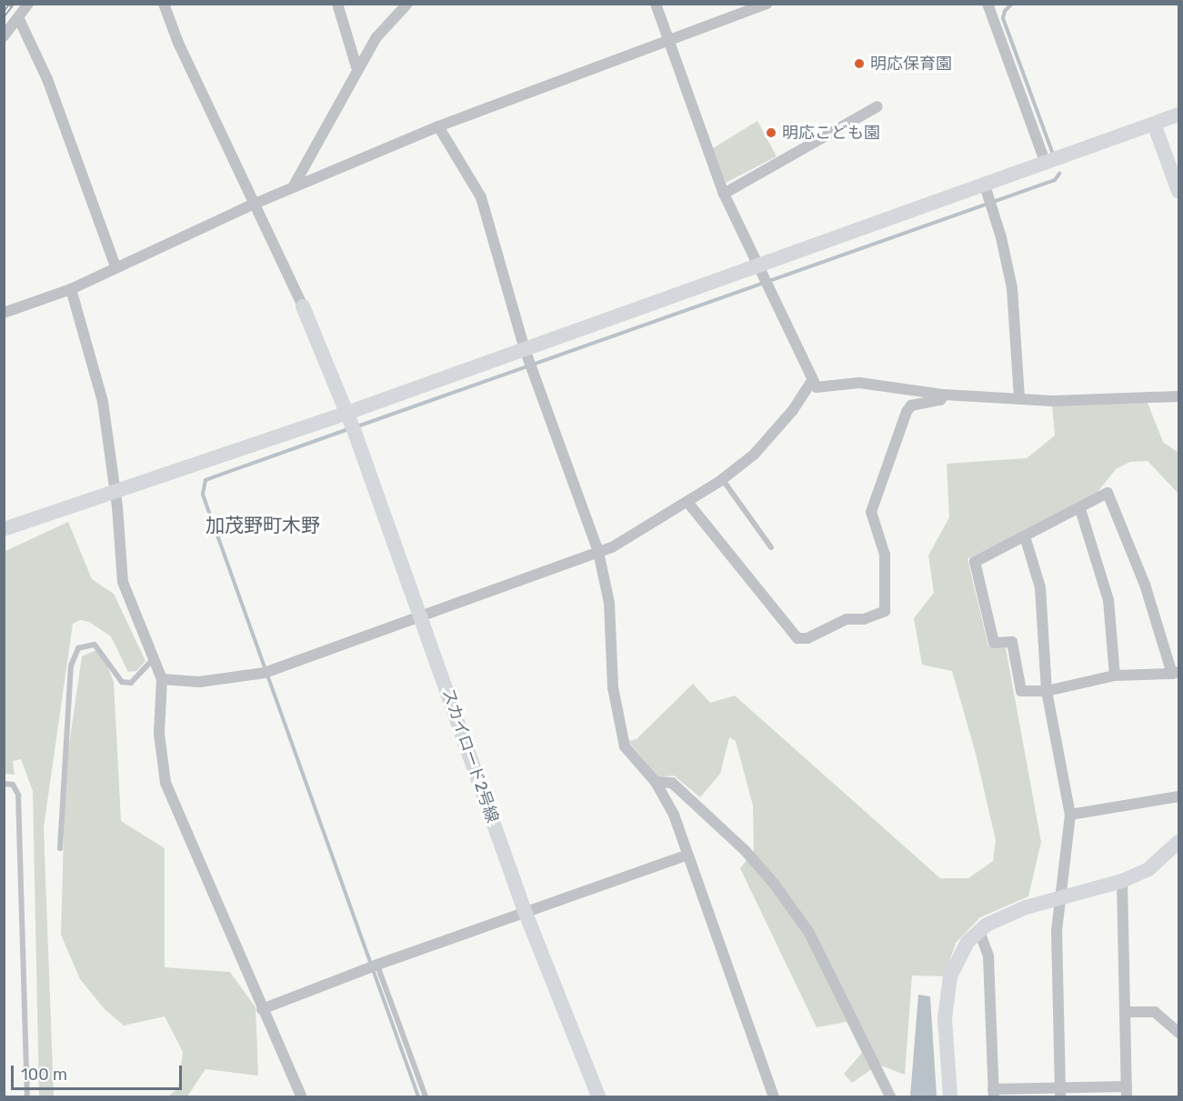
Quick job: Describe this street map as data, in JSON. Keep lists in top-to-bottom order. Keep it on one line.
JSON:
{"streets":{"street":["スカイロード2号線"]},"districts":["加茂野町木野"],"places":["明応保育園","明応こども園"],"scale_bar":"100 m"}
